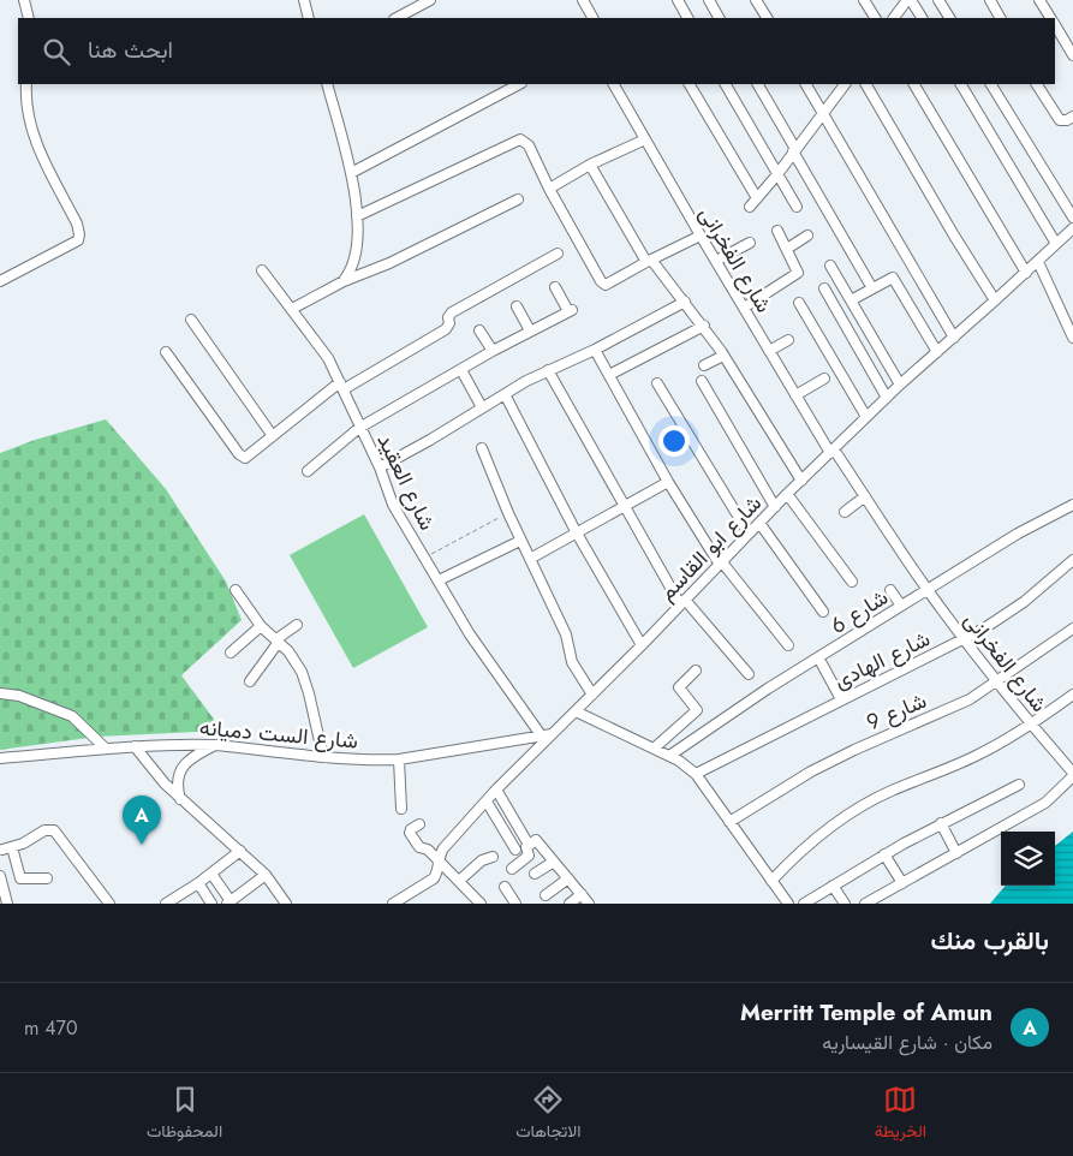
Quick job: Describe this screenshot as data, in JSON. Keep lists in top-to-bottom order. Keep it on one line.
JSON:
{"streets":{"street":["شارع الفخرانى","شارع العقيد","شارع ابو القاسم","شارع 6","شارع الهادى","شارع 9","شارع الست دميانه"]},"crossings":[["شارع الفخرانى","شارع ابو القاسم"],["شارع الفخرانى","شارع 6"],["شارع الفخرانى","شارع الهادى"],["شارع الفخرانى","شارع 9"],["شارع العقيد","شارع ابو القاسم"],["شارع العقيد","شارع الست دميانه"],["شارع ابو القاسم","شارع الست دميانه"]],"page":{"search":"ابحث هنا","pins":"A","heading":"بالقرب منك","list":[{"mark":"A","name":"Merritt Temple of Amun","note":"مكان · شارع القيساريه","value":"470 m"}],"nav":["الخريطة","الاتجاهات","المحفوظات"]}}
